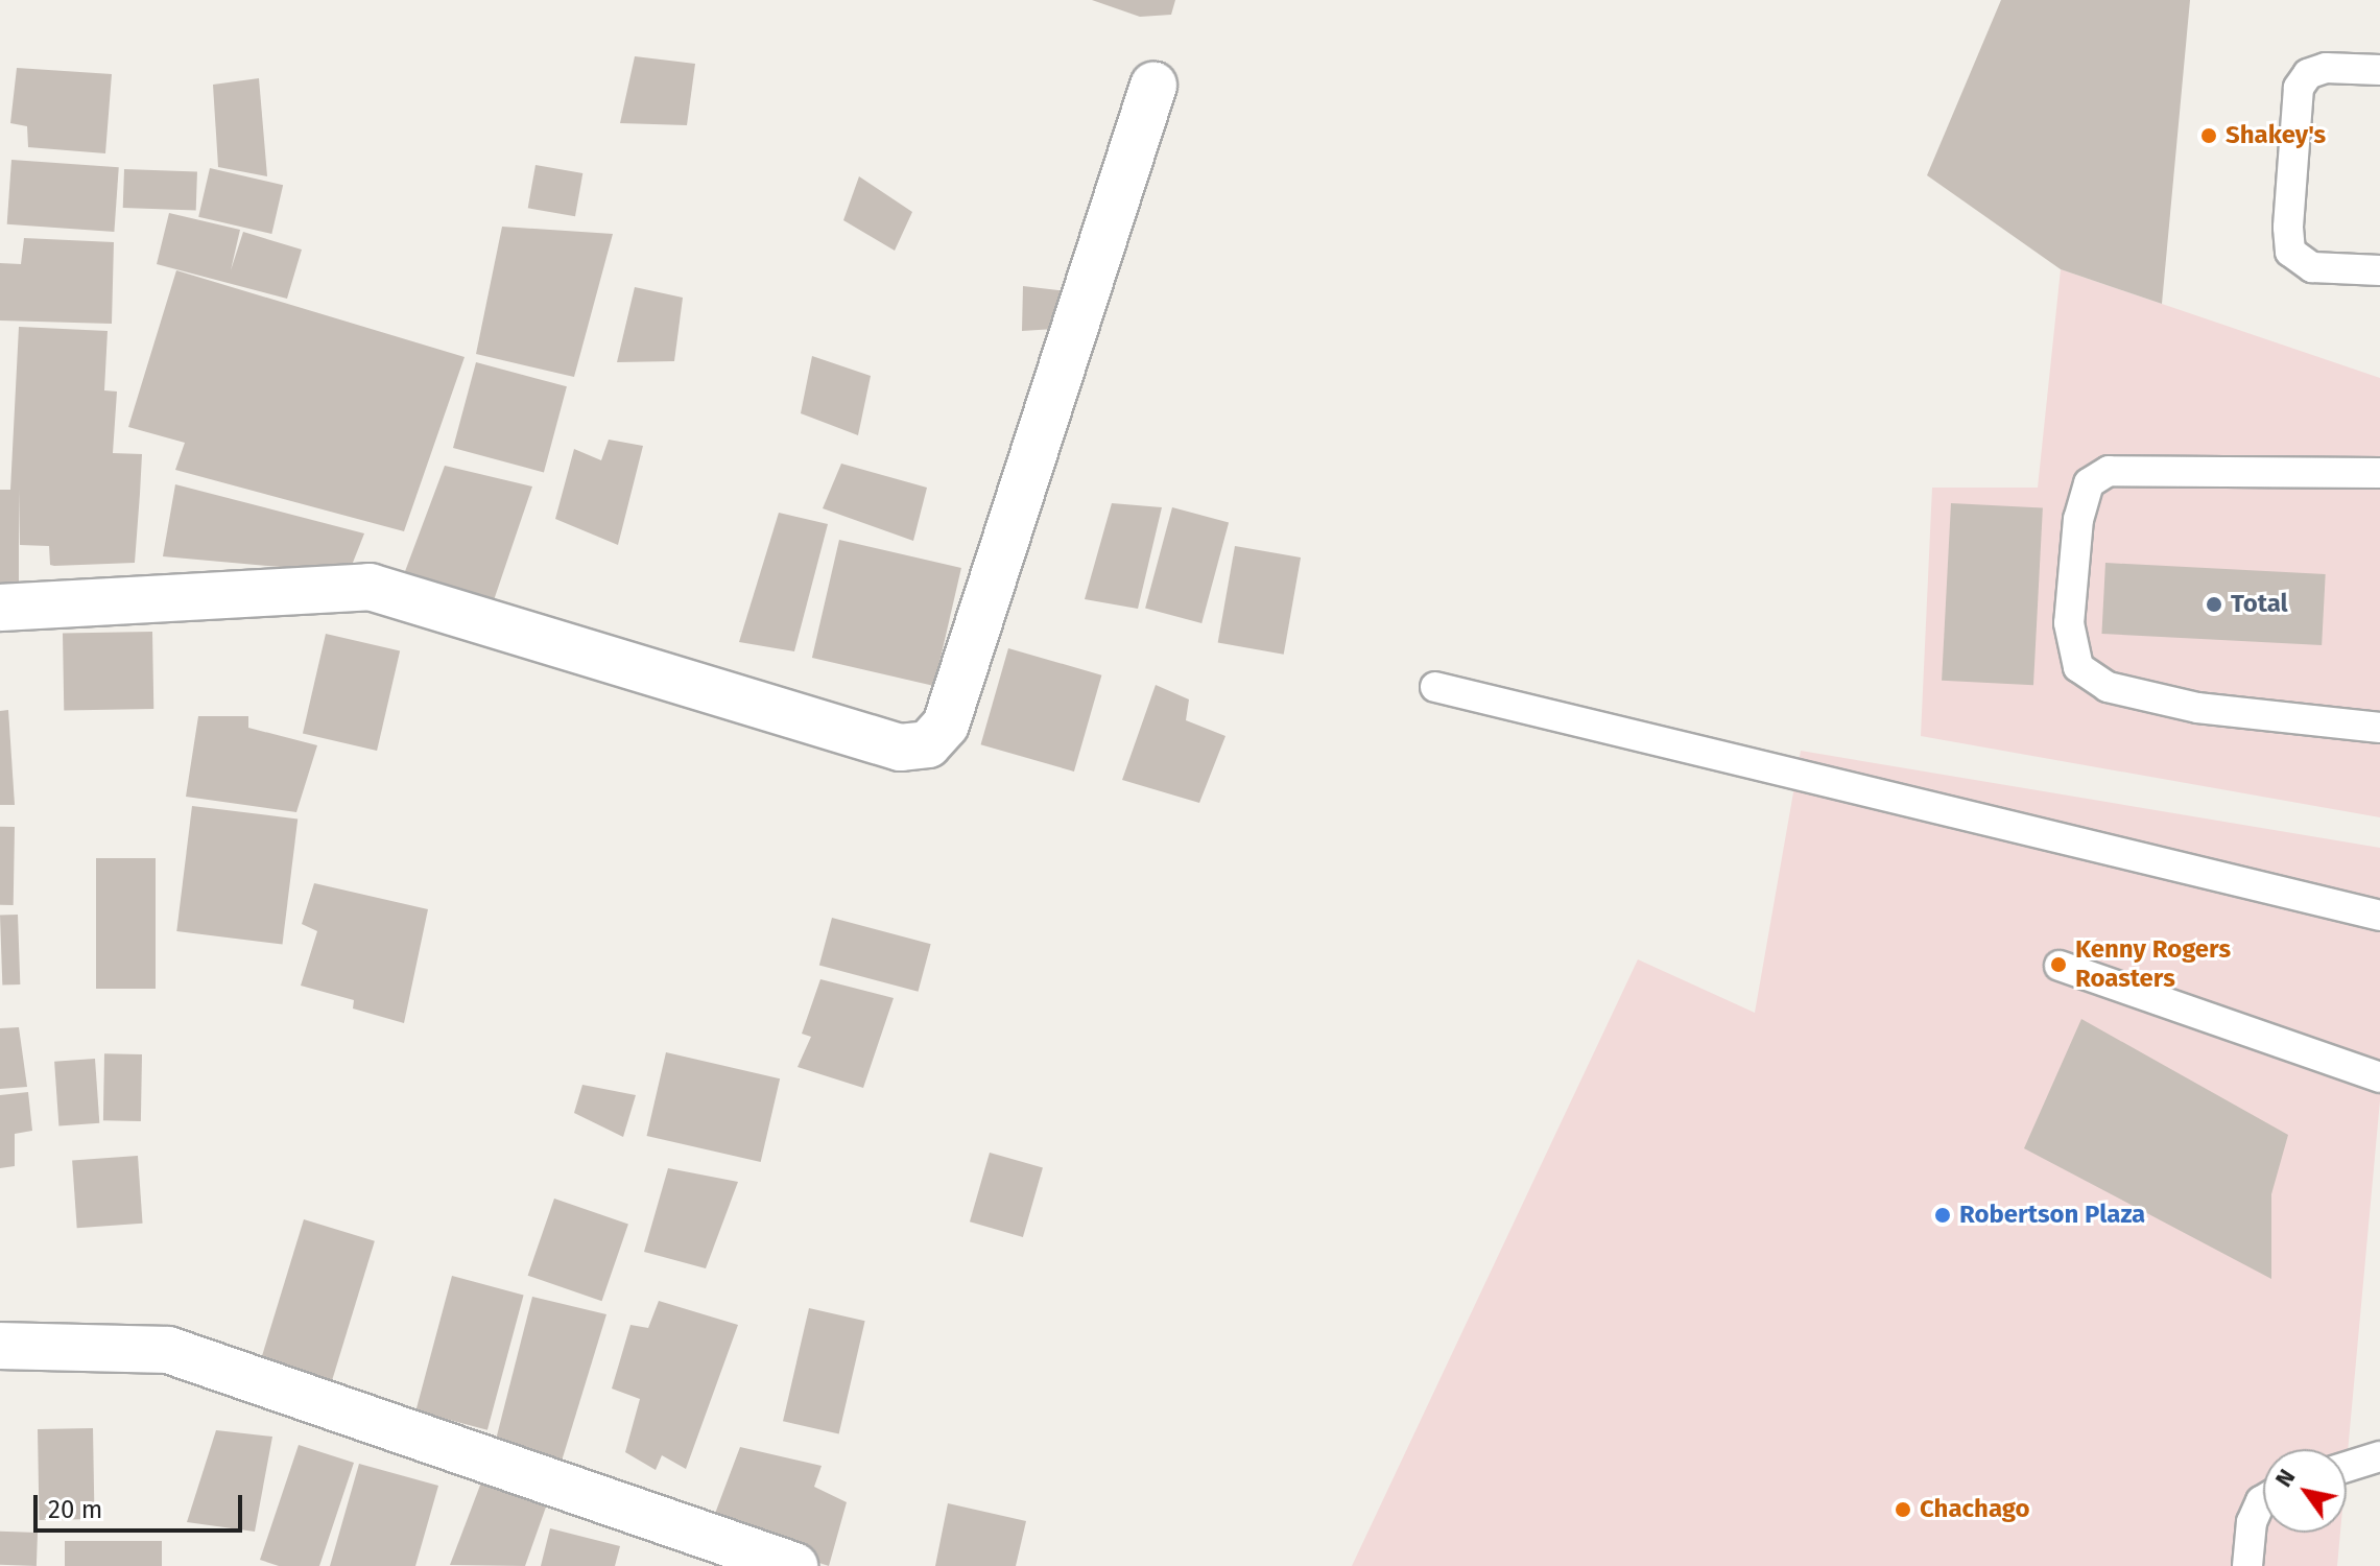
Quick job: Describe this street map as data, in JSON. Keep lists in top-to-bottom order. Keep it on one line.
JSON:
{"places":["Shakey's","Total","Kenny Rogers Roasters","Robertson Plaza","Chachago"],"scale_bar":"20 m","north":"top left"}
